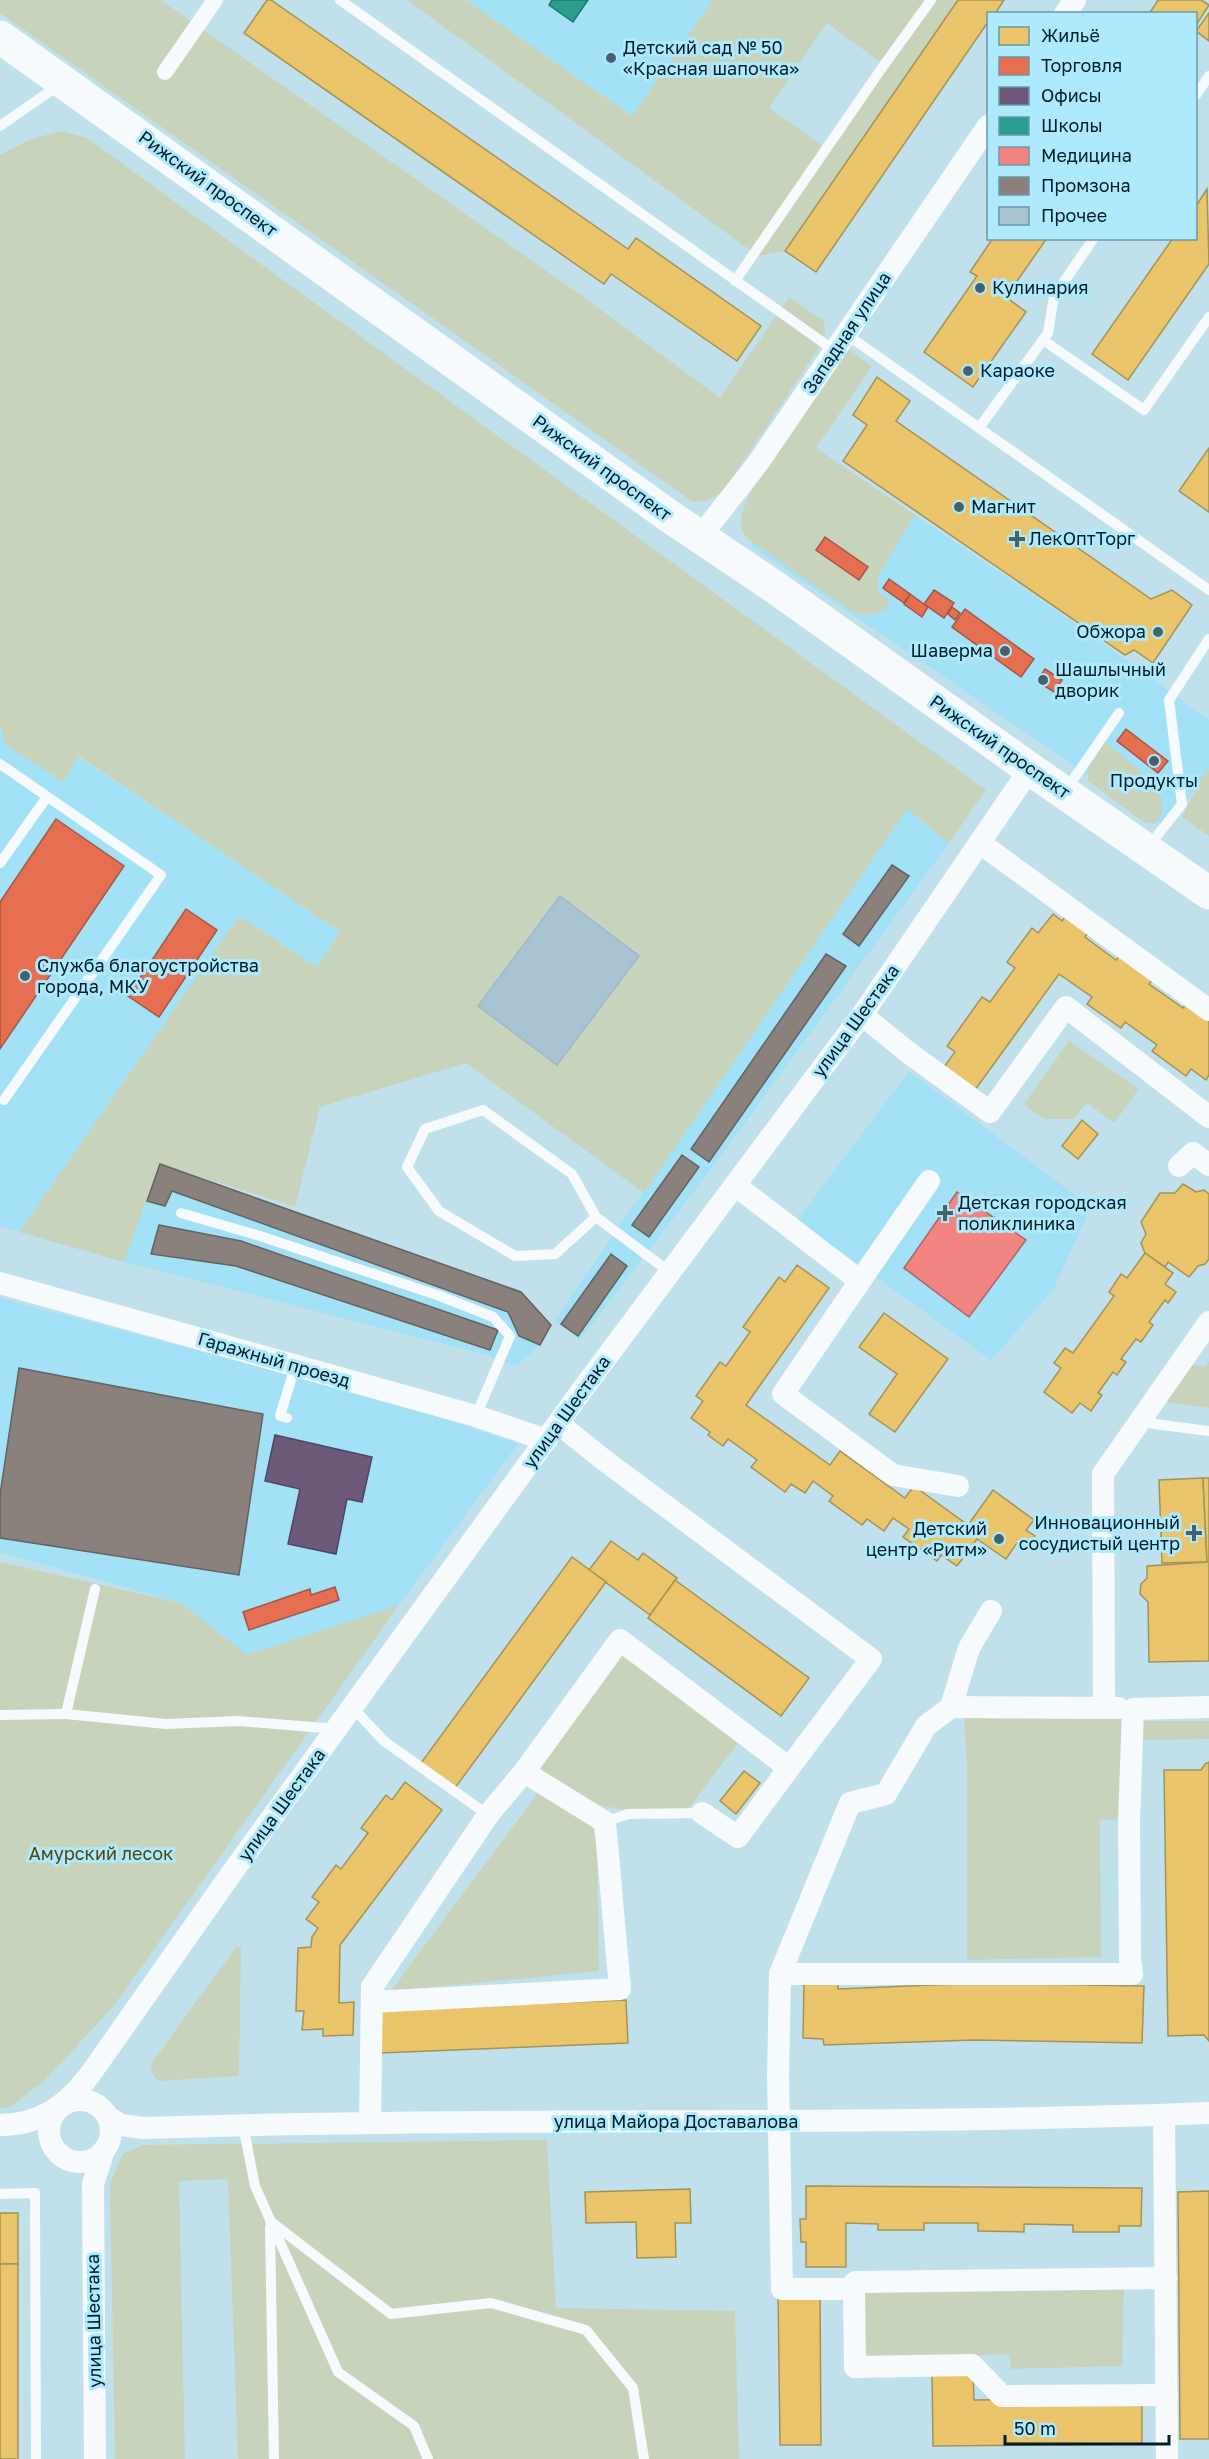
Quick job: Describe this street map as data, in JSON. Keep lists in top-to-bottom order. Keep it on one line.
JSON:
{"streets":{"highway":["Рижский проспект"],"street":["Западная улица","улица Шестака","Гаражный проезд","улица Майора Доставалова"]},"crossings":[["Рижский проспект","Западная улица"],["Рижский проспект","улица Шестака"],["улица Шестака","Гаражный проезд"],["улица Шестака","улица Майора Доставалова"]],"parks":["Амурский лесок"],"places":{"other":["Детский сад № 50 «Красная шапочка»","Кулинария","Караоке","Магнит","Обжора","Шаверма","Шашлычный дворик","Продукты","Служба благоустройства города, МКУ","Детский центр «Ритм»"],"health":["ЛекОптТорг","Детская городская поликлиника","Инновационный сосудистый центр"]},"legend":["Жильё","Торговля","Офисы","Школы","Медицина","Промзона","Прочее"],"scale_bar":"50 m"}
